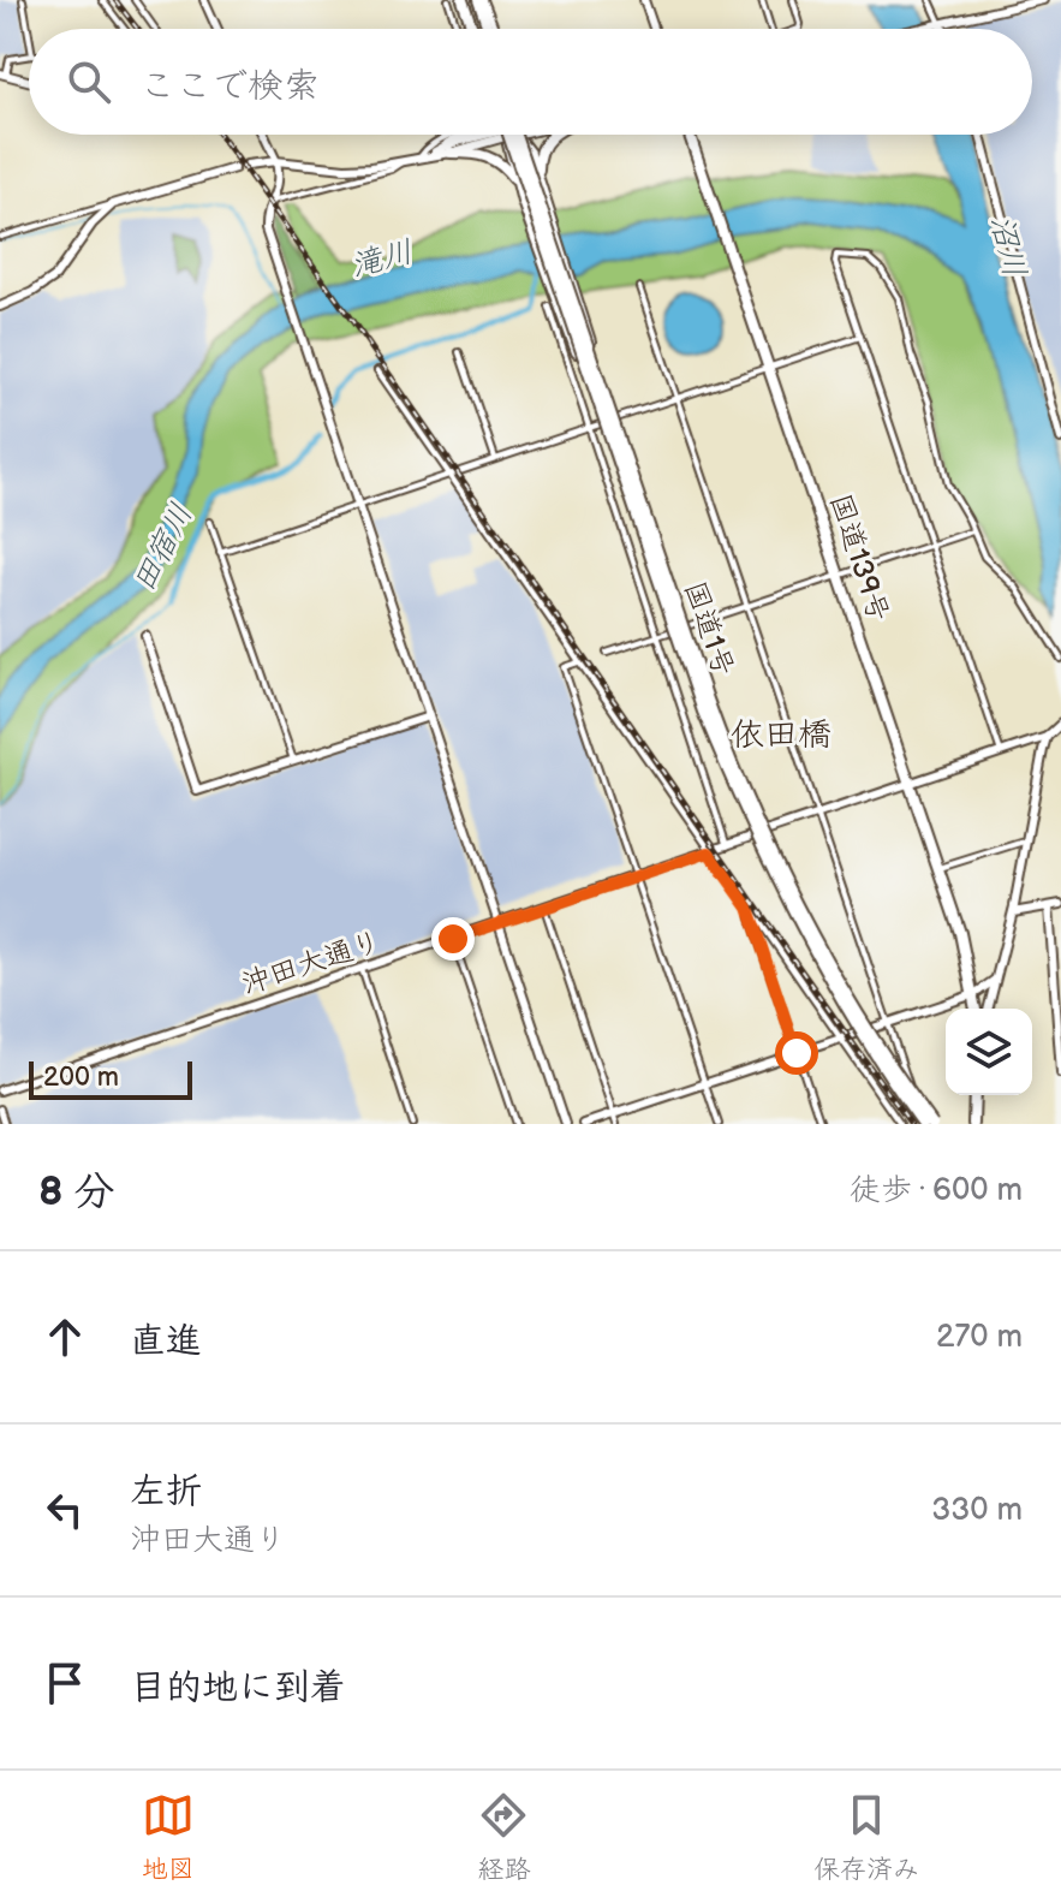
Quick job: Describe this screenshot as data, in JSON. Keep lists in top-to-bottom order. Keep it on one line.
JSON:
{"streets":{"highway":["国道139号","国道1号"],"street":["沖田大通り"]},"crossings":[["国道139号","沖田大通り"]],"districts":["依田橋"],"water":["沼川","滝川","田宿川"],"scale_bar":"200 m","page":{"search":"ここで検索","scale":"200 m","heading":["8 分","徒歩 · 600 m"],"list":[["直進","270 m"],["左折","沖田大通り","330 m"],"目的地に到着"],"nav":["地図","経路","保存済み"]}}
